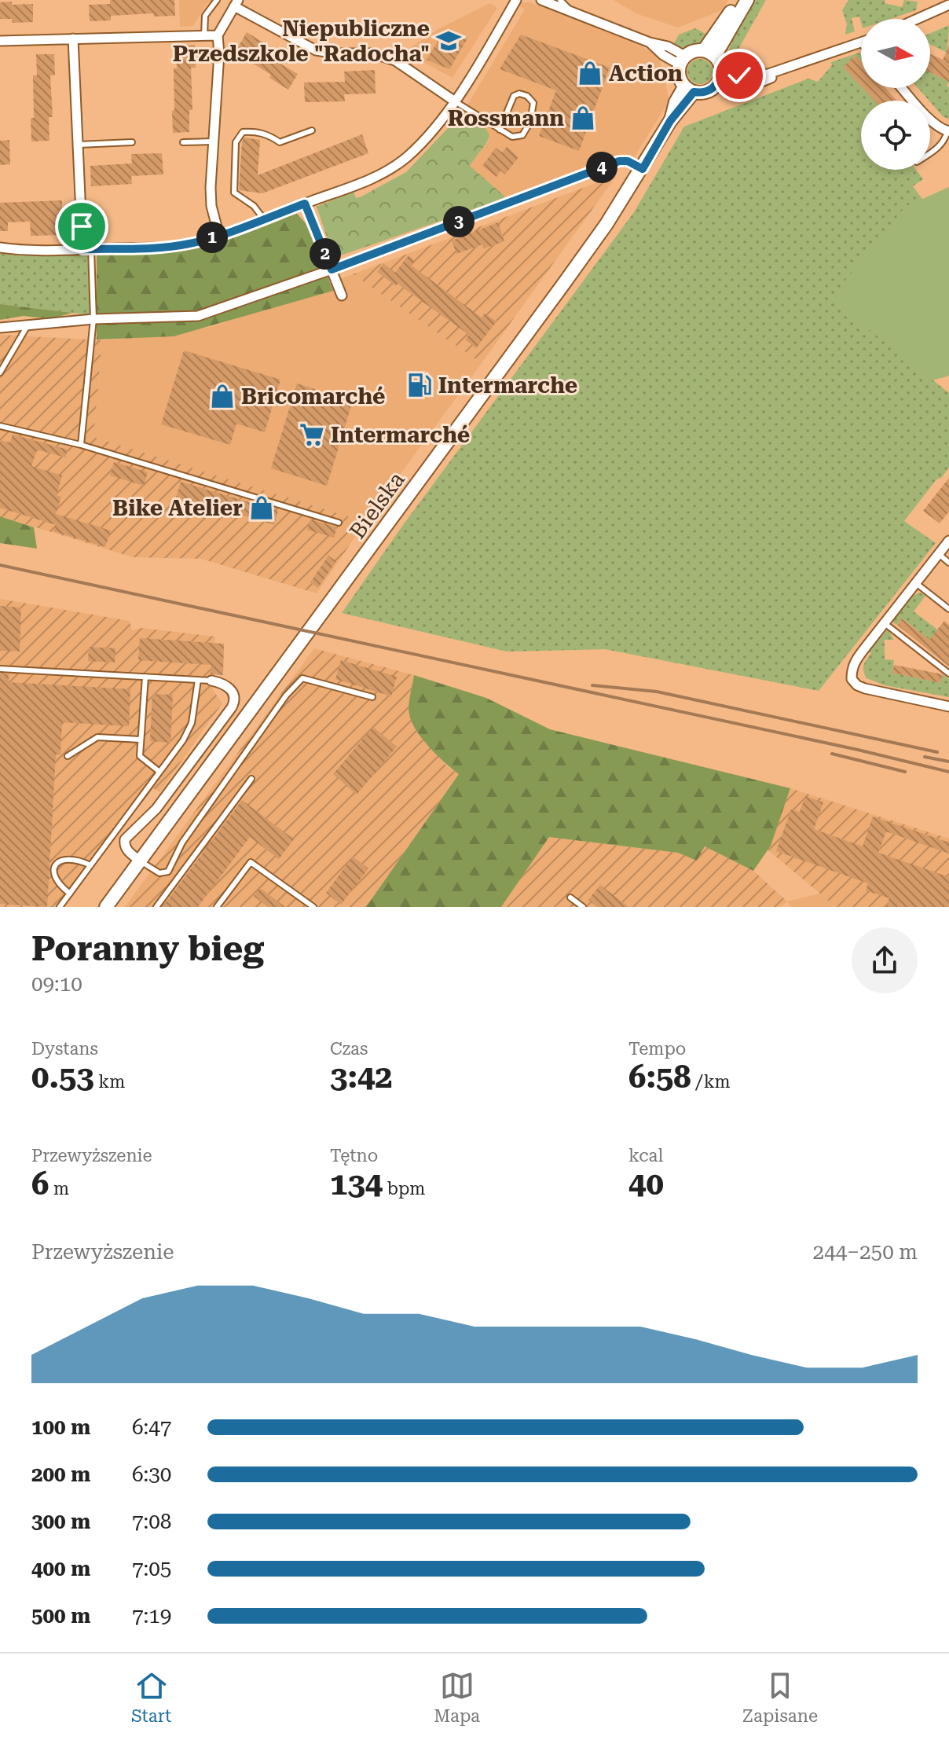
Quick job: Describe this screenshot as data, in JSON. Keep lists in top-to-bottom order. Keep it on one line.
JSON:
{"streets":{"main road":["Bielska"]},"places":{"school or university":["Niepubliczne Przedszkole \"Radocha\""],"shop":["Action","Rossmann","Bricomarché","Bike Atelier"],"fuel station":["Intermarche"],"supermarket":["Intermarché"]},"north":"right","page":{"pins":["4","3","1","2"],"heading":["Poranny bieg","09:10"],"stats":[["Dystans","0.53 km"],["Czas","3:42"],["Tempo","6:58 /km"],["Przewyższenie","6 m"],["Tętno","134 bpm"],["kcal","40"]],"chart":["Przewyższenie","244–250 m"],"list":[{"name":"100 m","note":"6:47"},{"name":"200 m","note":"6:30"},{"name":"300 m","note":"7:08"},{"name":"400 m","note":"7:05"},{"name":"500 m","note":"7:19"}],"tabs":["Start","Mapa","Zapisane"]}}
